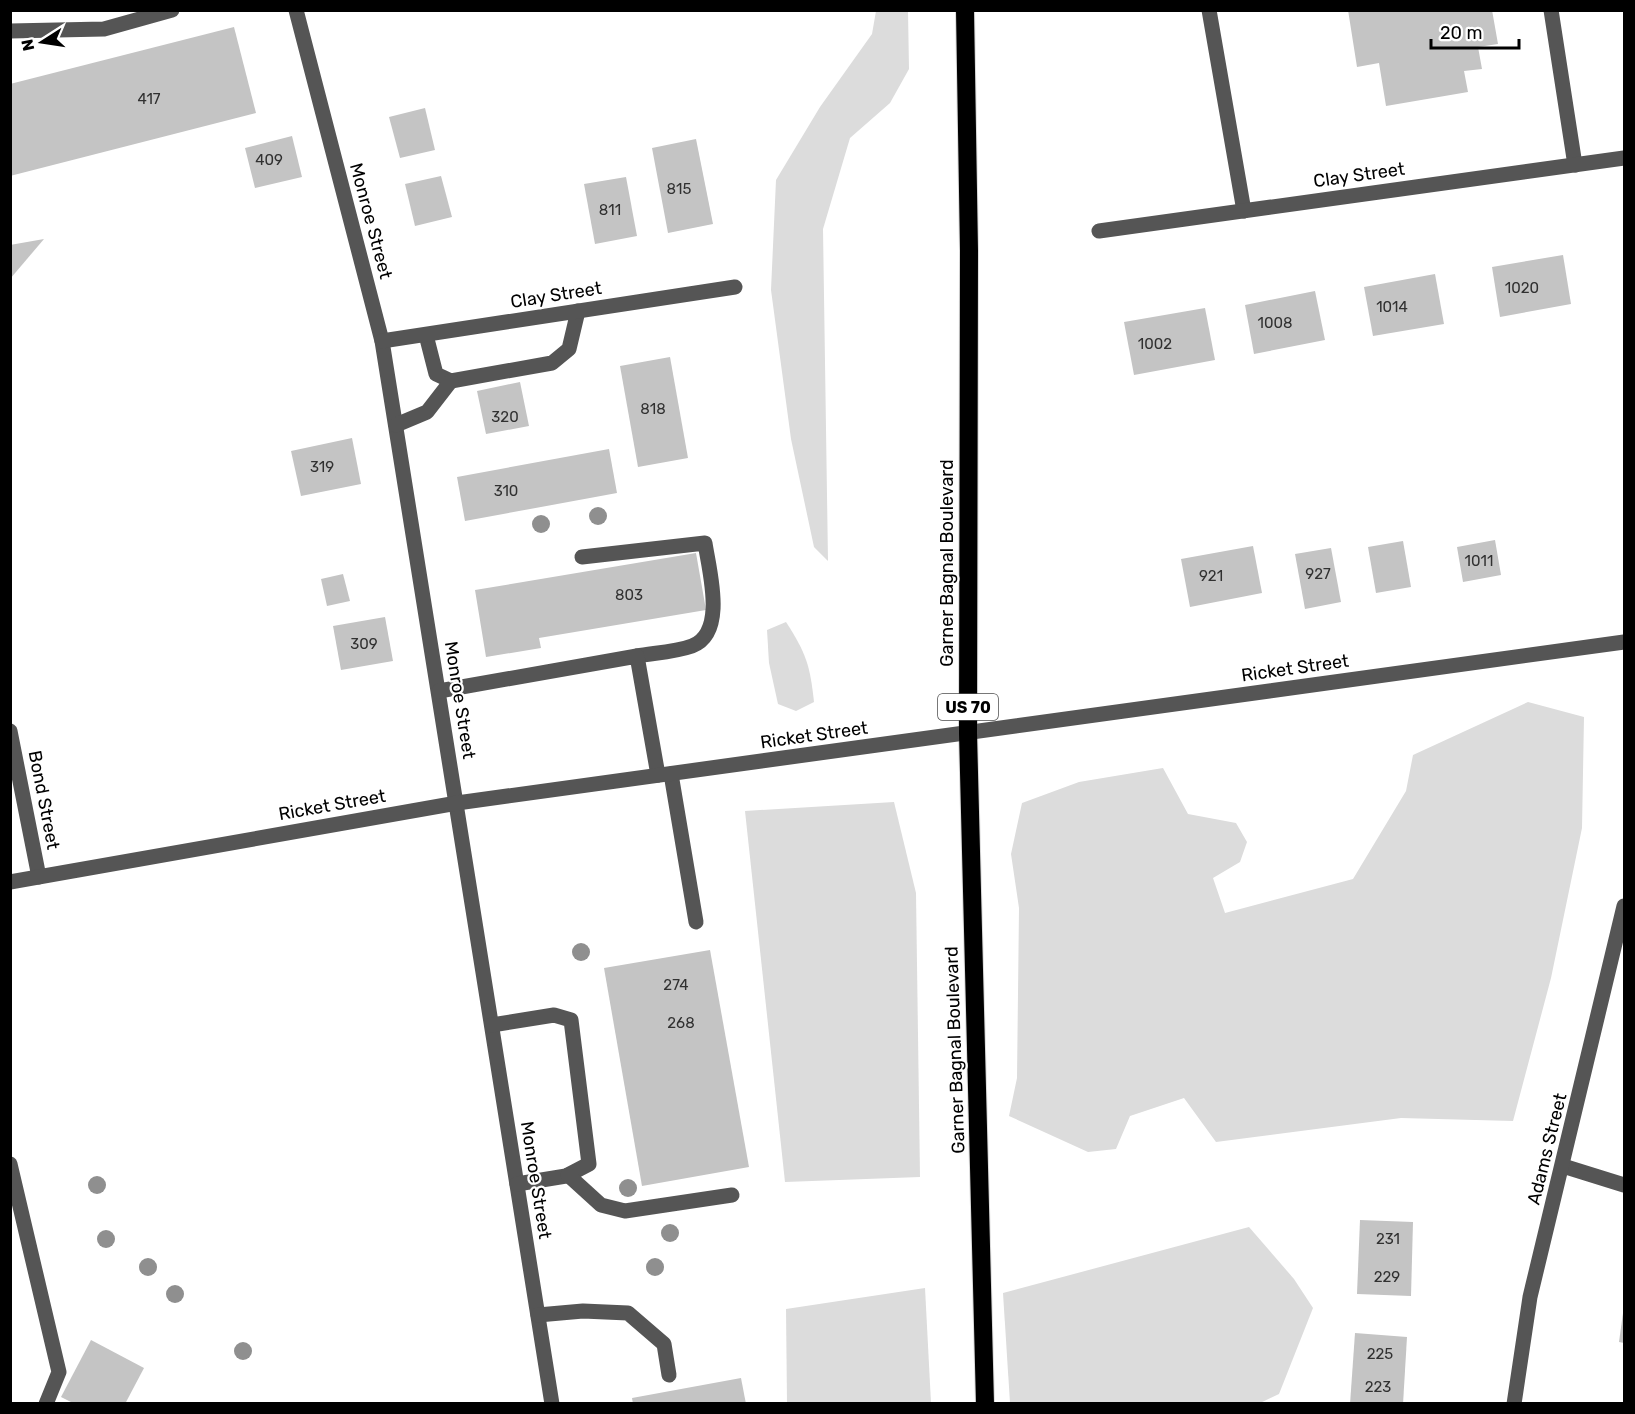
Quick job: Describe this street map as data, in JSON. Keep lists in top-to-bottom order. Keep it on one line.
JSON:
{"streets":{"highway":["Garner Bagnal Boulevard","US 70"],"street":["Clay Street","Monroe Street","Ricket Street","Bond Street","Adams Street"]},"crossings":[["Clay Street","Monroe Street"],["Monroe Street","Ricket Street"],["Garner Bagnal Boulevard","Ricket Street"],["Ricket Street","Bond Street"]],"house_numbers":["417","409","815","811","1020","1014","1008","1002","818","320","319","310","1011","927","921","803","309","274","268","231","229","225","223"],"scale_bar":"20 m","north":"left"}
